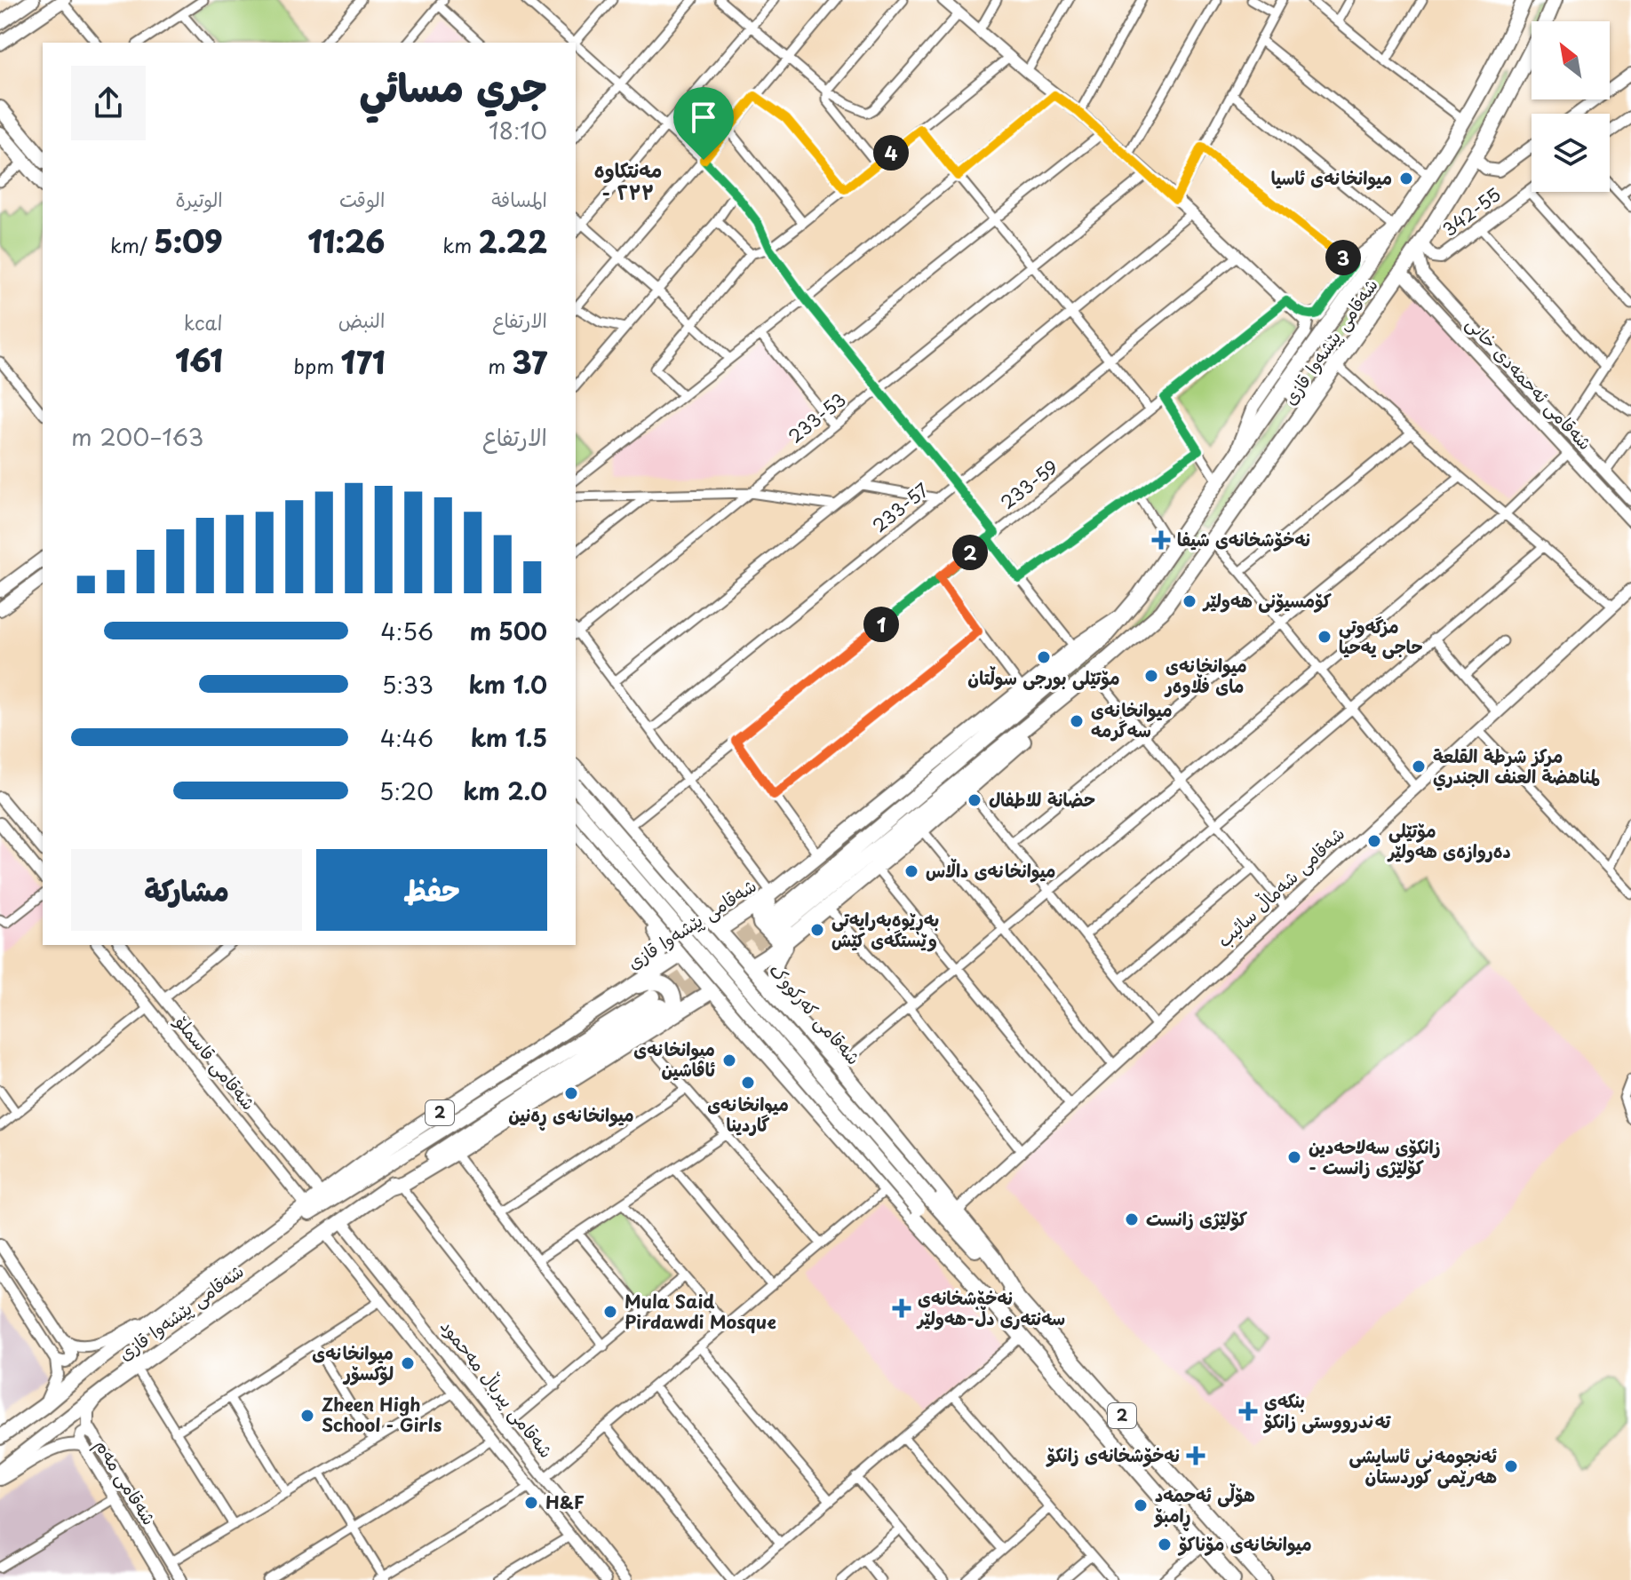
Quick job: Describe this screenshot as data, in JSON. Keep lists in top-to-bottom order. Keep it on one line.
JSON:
{"streets":{"highway":["شەقامی پێشەوا قازی","شەقامی کەرکووک","2"],"main road":["342-55","شەقامی ئەحمەدی خانی","شەقامی شەماڵ سائیب","شەقامی قاسملۆ","شەقامی پیرباڵ مەحمود","شەقامی مەم"],"street":["233-53","233-59","233-57"]},"crossings":[["342-55","شەقامی پێشەوا قازی"],["342-55","شەقامی ئەحمەدی خانی"],["شەقامی پێشەوا قازی","شەقامی ئەحمەدی خانی"],["شەقامی پێشەوا قازی","شەقامی کەرکووک"],["شەقامی پێشەوا قازی","شەقامی قاسملۆ"],["شەقامی پێشەوا قازی","2"],["شەقامی پێشەوا قازی","شەقامی پیرباڵ مەحمود"],["شەقامی پێشەوا قازی","شەقامی مەم"],["شەقامی شەماڵ سائیب","شەقامی کەرکووک"],["شەقامی کەرکووک","2"]],"districts":["مەنتکاوە - ٢٣٣"],"places":{"other":["میوانخانەی ئاسیا","کۆمسیۆنی هەولێر","مزگەوتی حاجی یەحیا","مۆتێلی بورجی سوڵتان","میوانخانەی مای فڵاوەر","میوانخانەی سەگرمە","مركز شرطة القلعة لمناهضة العنف الجندري","حضانة للاطفال","مۆتێلی دەروازەی هەولێر","میوانخانەی داڵاس","بەڕێوەبەرایەتی وێستگەی کێش","میوانخانەی ئاڤاشین","میوانخانەی گاردینا","میوانخانەی ڕەنین","زانکۆی سەلاحەدین - کۆلێژی زانست","کۆلێژی زانست","Mula Said Pirdawdi Mosque","میوانخانەی لۆکسۆر","Zheen High School - Girls","ئەنجومەنی ئاسایشی هەرێمی کوردستان","H&F","هۆڵی ئەحمەد ڕامبۆ","میوانخانەی مۆناکۆ"],"health":["نەخۆشخانەی شیفا","نەخۆشخانەی سەنتەری دڵ-هەولێر","بنکەی تەندرووستی زانکۆ","نەخۆشخانەی زانکۆ"]},"north":"top left","page":{"heading":["جري مسائي","18:10"],"pins":["4","3","2","1"],"stats":[["المسافة","2.22 km"],["الوقت","11:26"],["الوتيرة","5:09 /km"],["الارتفاع","37 m"],["النبض","171 bpm"],["kcal","161"]],"chart":["الارتفاع","163–200 m"],"list":[{"name":"500 m","note":"4:56"},{"name":"1.0 km","note":"5:33"},{"name":"1.5 km","note":"4:46"},{"name":"2.0 km","note":"5:20"}],"buttons":["حفظ","مشاركة"]}}
